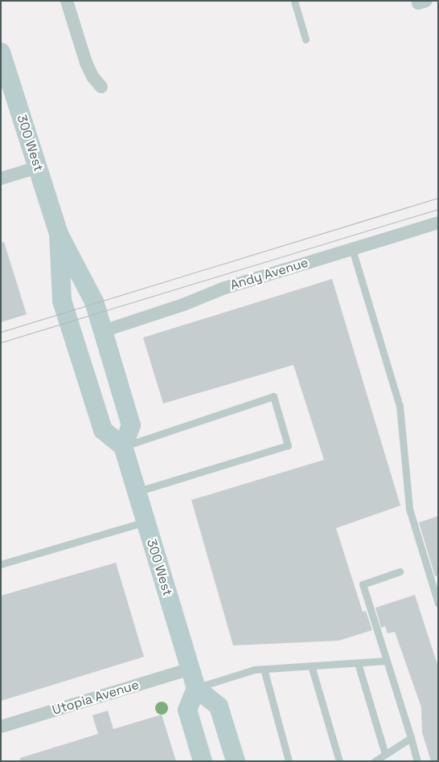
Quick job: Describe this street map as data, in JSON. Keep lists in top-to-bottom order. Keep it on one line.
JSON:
{"streets":{"main road":["300 West"],"street":["Andy Avenue","Utopia Avenue"]},"crossings":[["300 West","Andy Avenue"],["300 West","Utopia Avenue"]]}
